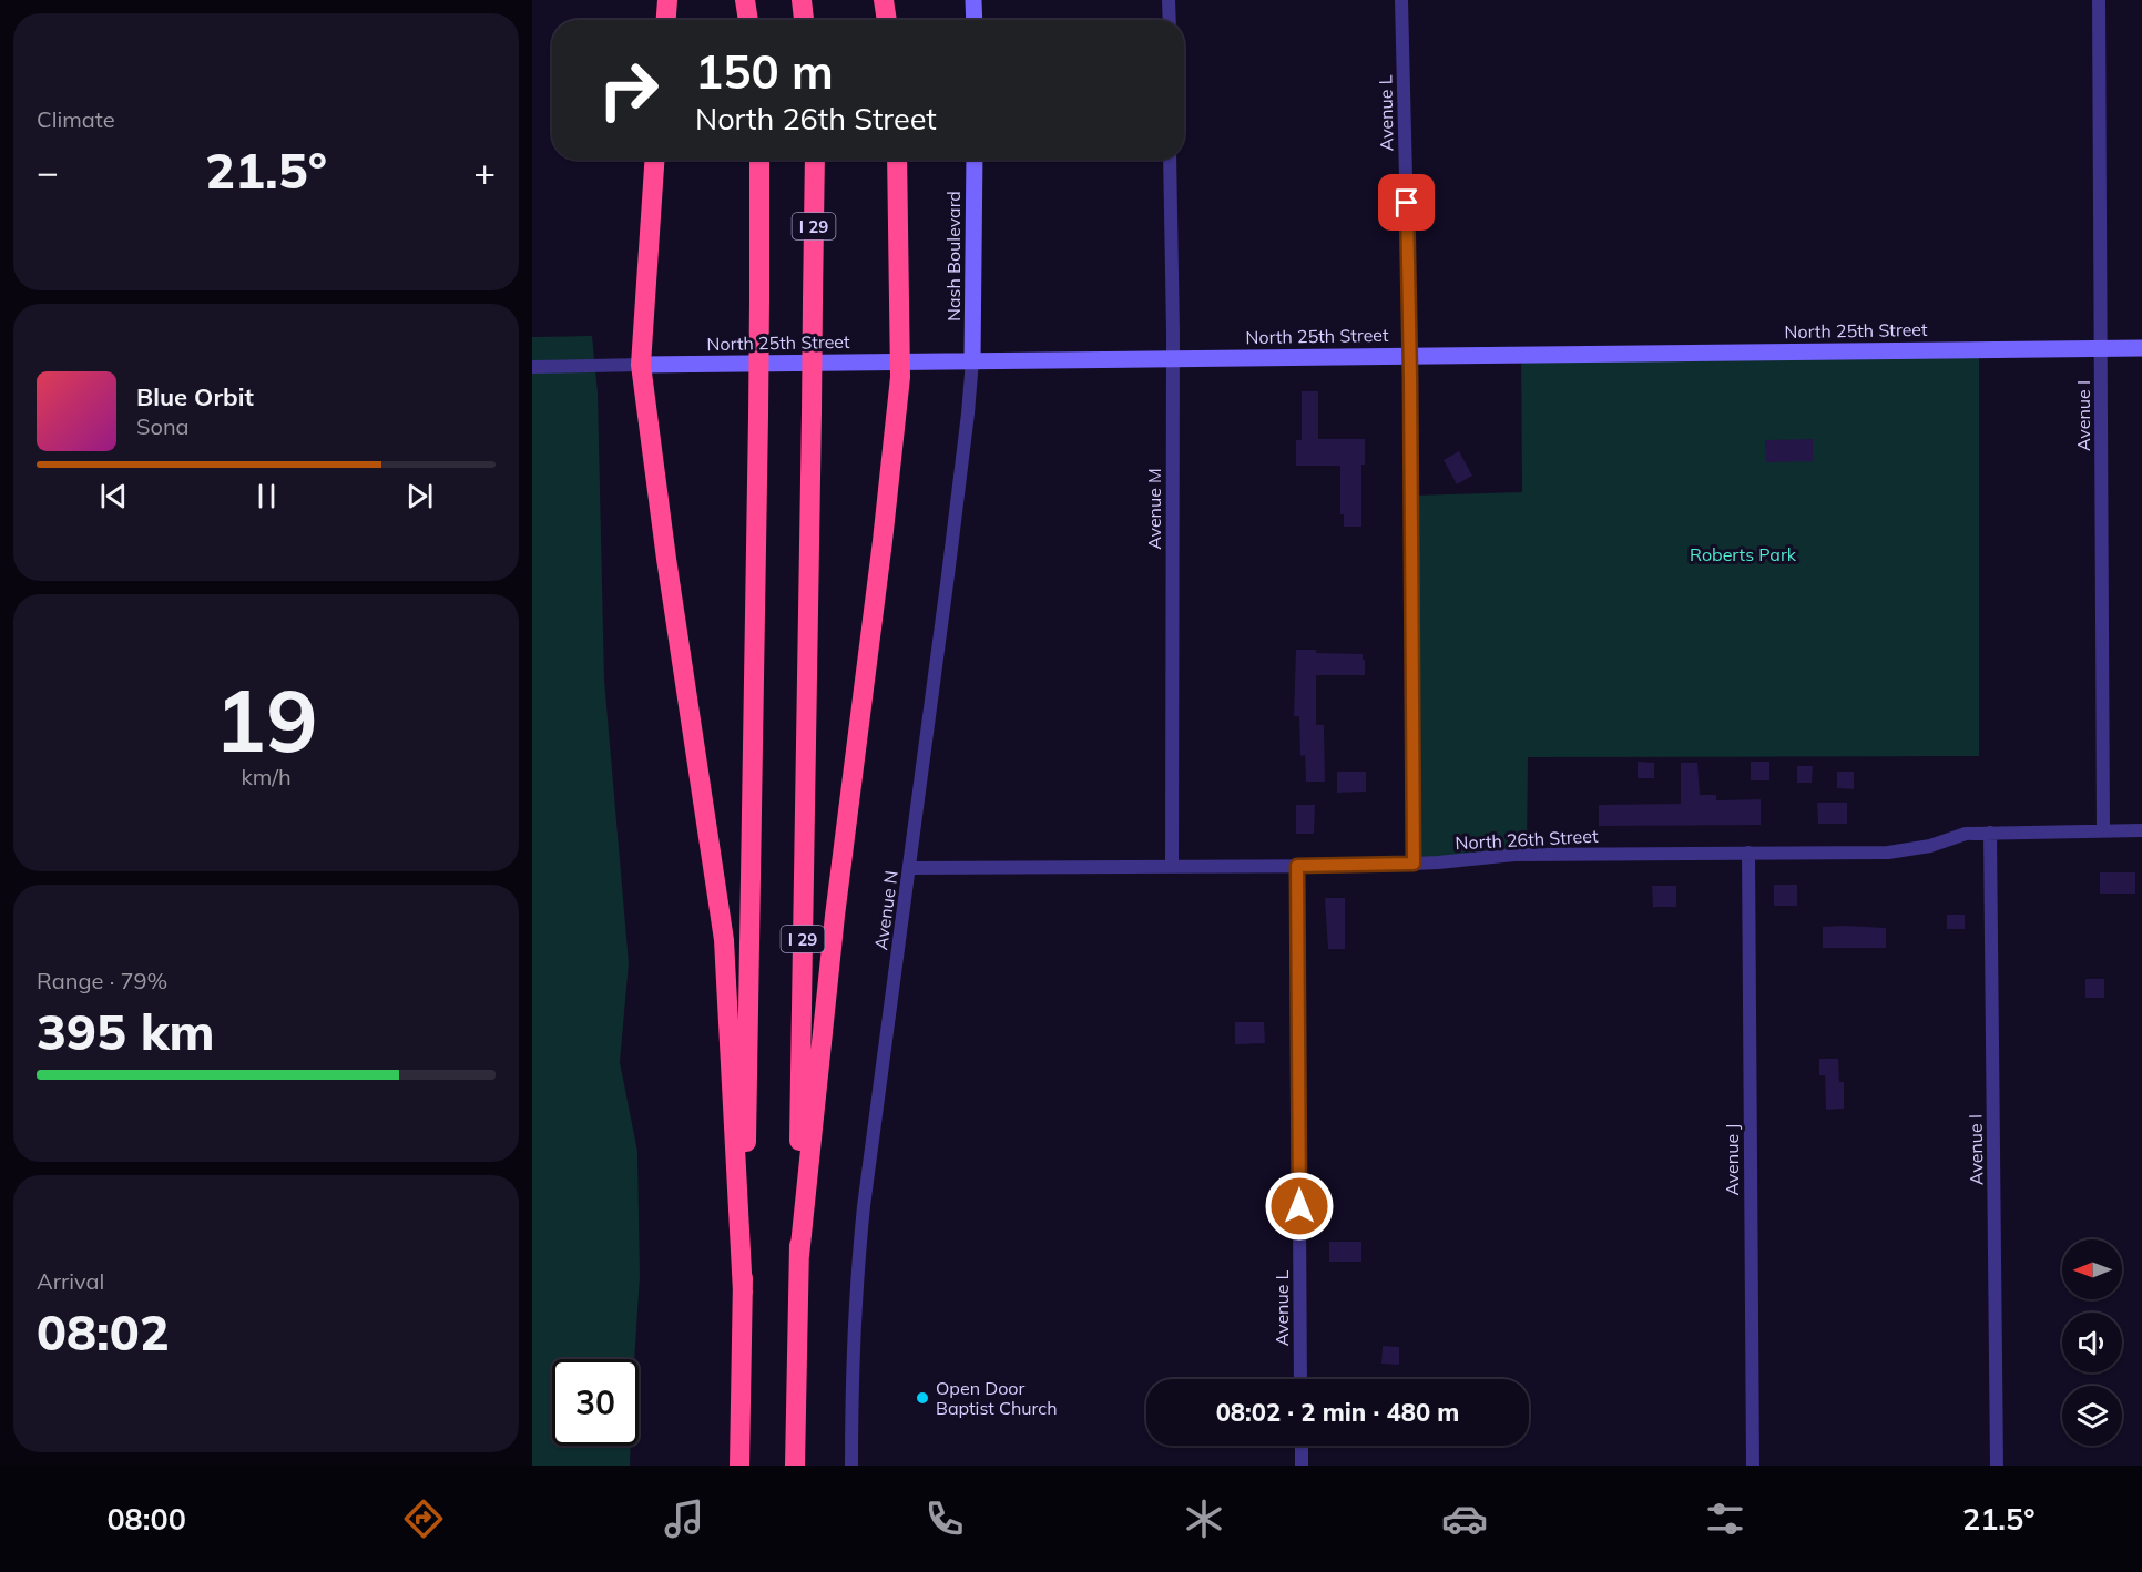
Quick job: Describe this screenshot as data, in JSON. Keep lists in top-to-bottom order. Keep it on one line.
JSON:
{"streets":{"highway":["I 29"],"street":["Avenue L","Nash Boulevard","North 25th Street","Avenue I","Avenue M","North 26th Street","Avenue N","Avenue J"]},"crossings":[["Avenue L","North 25th Street"],["Avenue L","North 26th Street"],["Nash Boulevard","North 25th Street"],["Nash Boulevard","Avenue N"],["North 25th Street","Avenue I"],["North 25th Street","Avenue M"],["North 25th Street","Avenue N"],["Avenue I","North 26th Street"],["Avenue M","North 26th Street"],["North 26th Street","Avenue N"],["North 26th Street","Avenue J"]],"parks":["Roberts Park"],"places":["Open Door Baptist Church"],"north":"left","page":{"tile":["Climate",["19","km/h"],["Range · 79%","395 km"],["Arrival","08:02"]],"turn":["150 m","North 26th Street"],"heat":["−","21.5°","+"],"song":["Blue Orbit","Sona"],"limit":"30","trip":"08:02 · 2 min · 480 m","tabs":["08:00","21.5°"]}}
